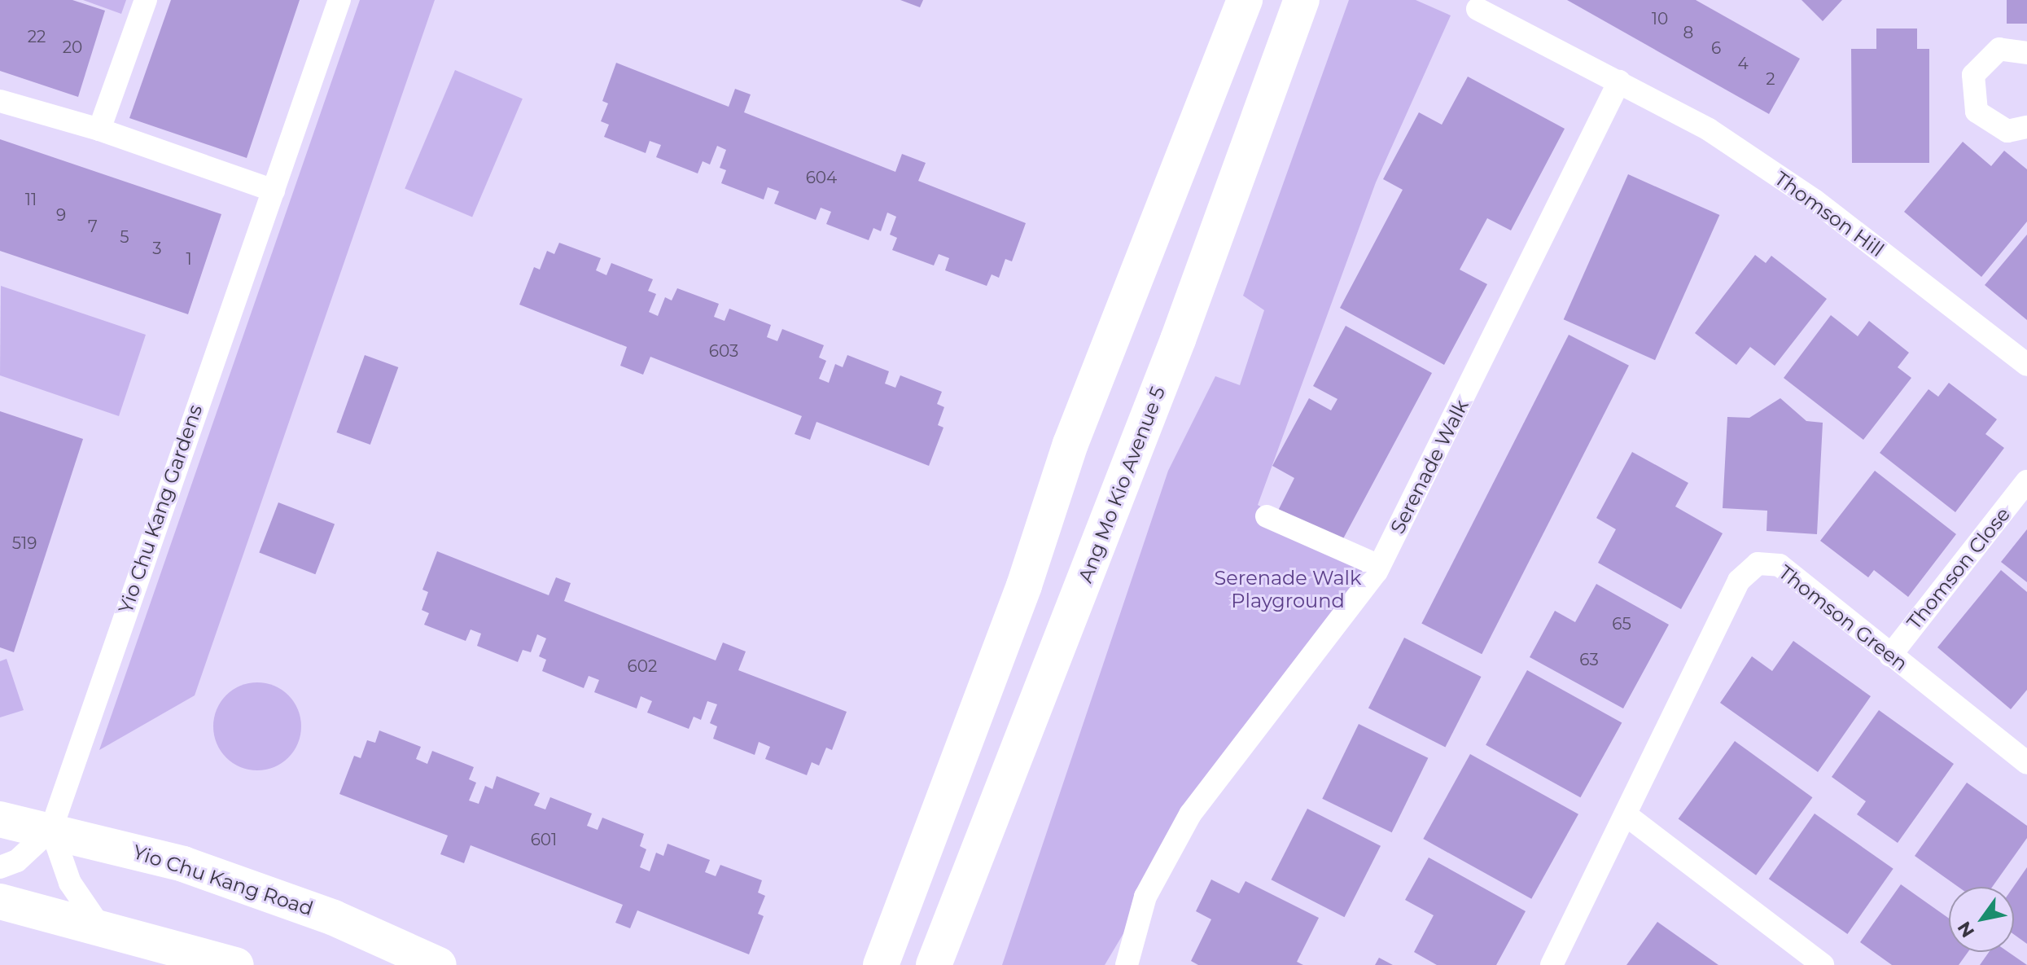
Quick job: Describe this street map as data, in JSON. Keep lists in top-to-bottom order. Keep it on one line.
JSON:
{"streets":{"main road":["Ang Mo Kio Avenue 5","Yio Chu Kang Road"],"street":["Thomson Hill","Serenade Walk","Yio Chu Kang Gardens","Thomson Close","Thomson Green"]},"crossings":[["Thomson Hill","Serenade Walk"],["Yio Chu Kang Gardens","Yio Chu Kang Road"],["Thomson Close","Thomson Green"]],"parks":["Serenade Walk Playground"],"house_numbers":["10","8","22","20","6","4","2","604","11","9","7","5","3","1","603","519","65","63","602","601"],"north":"bottom left"}
